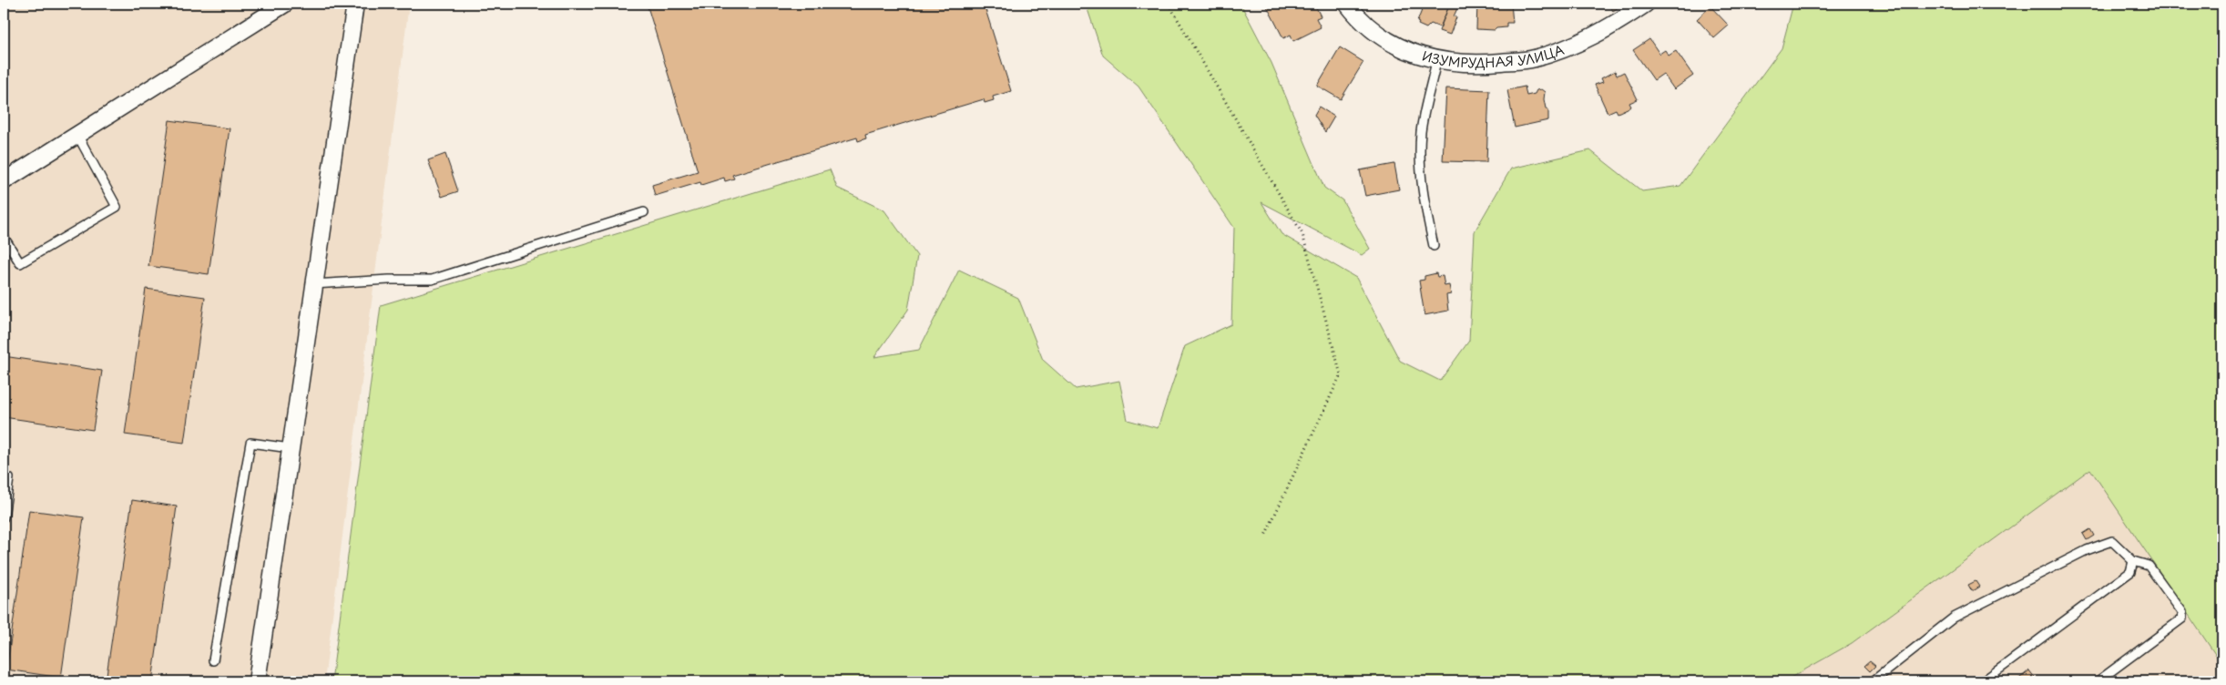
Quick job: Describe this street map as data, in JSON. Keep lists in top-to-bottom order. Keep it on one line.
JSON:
{"streets":{"street":["ИЗУМРУДНАЯ УЛИЦА"]}}
